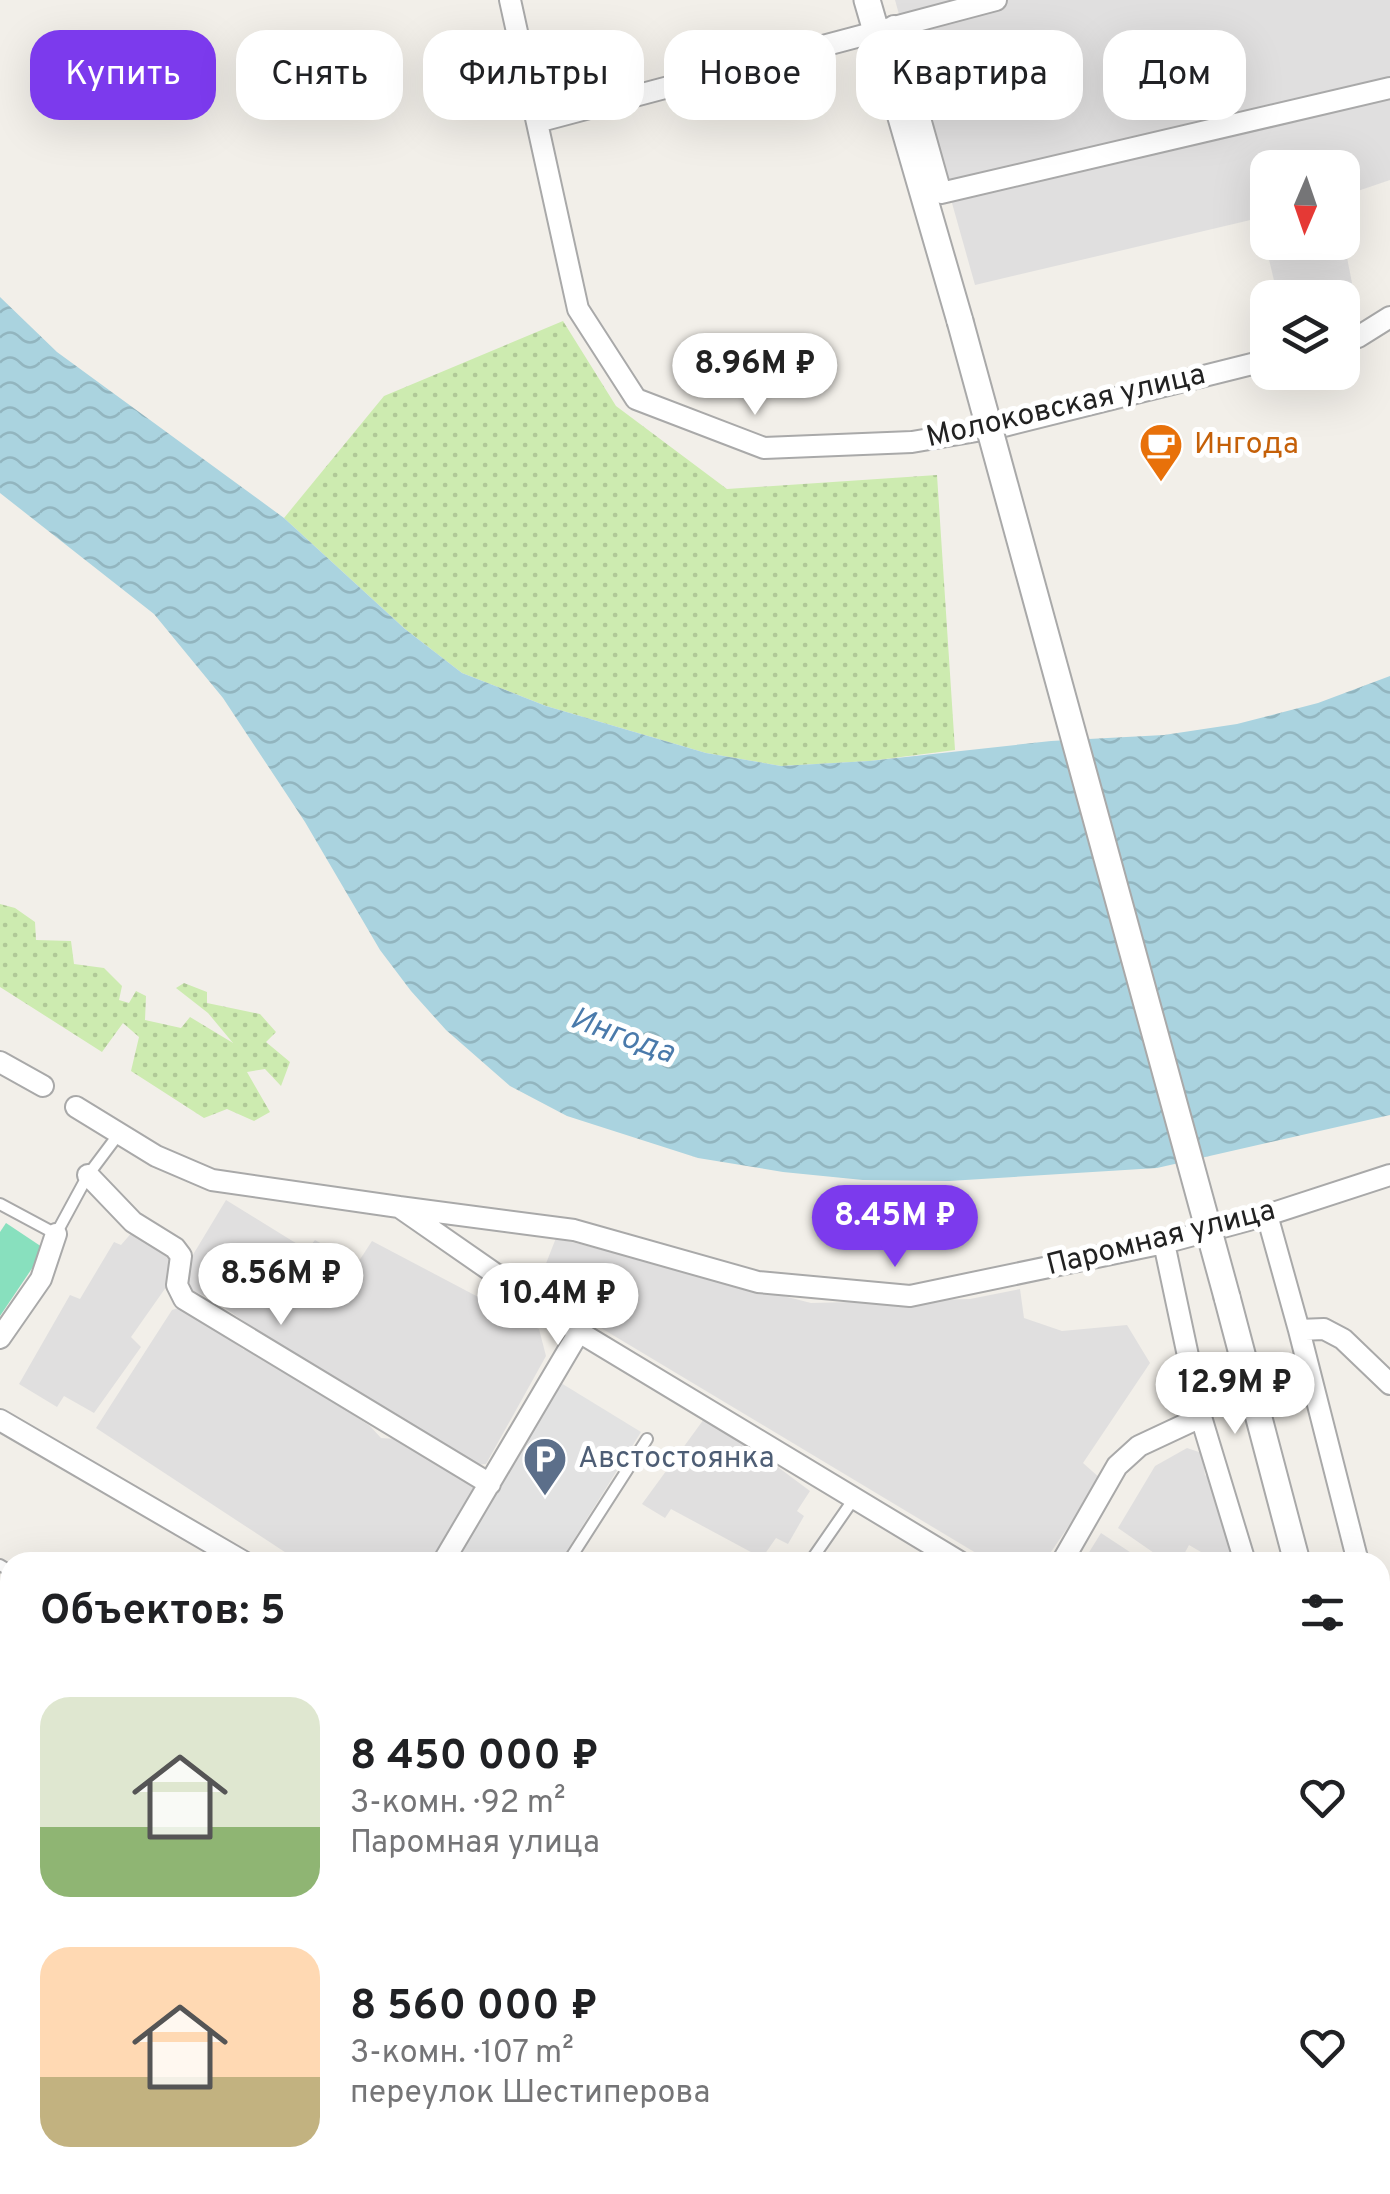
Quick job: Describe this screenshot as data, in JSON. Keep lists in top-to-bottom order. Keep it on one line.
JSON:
{"streets":{"street":["Молоковская улица","Паромная улица"]},"water":["Ингода"],"places":{"cafe":["Ингода"],"parking":["Австостоянка"]},"north":"bottom","page":{"chip":["Купить","Снять","Фильтры","Новое","Квартира","Дом"],"price":["8.96M ₽","8.45M ₽","8.56M ₽","10.4M ₽","12.9M ₽"],"heading":"Объектов: 5","list":[{"name":"8 450 000 ₽","note":"3-комн. · 92 m² · Паромная улица"},{"name":"8 560 000 ₽","note":"3-комн. · 107 m² · переулок Шестиперова"}]}}
